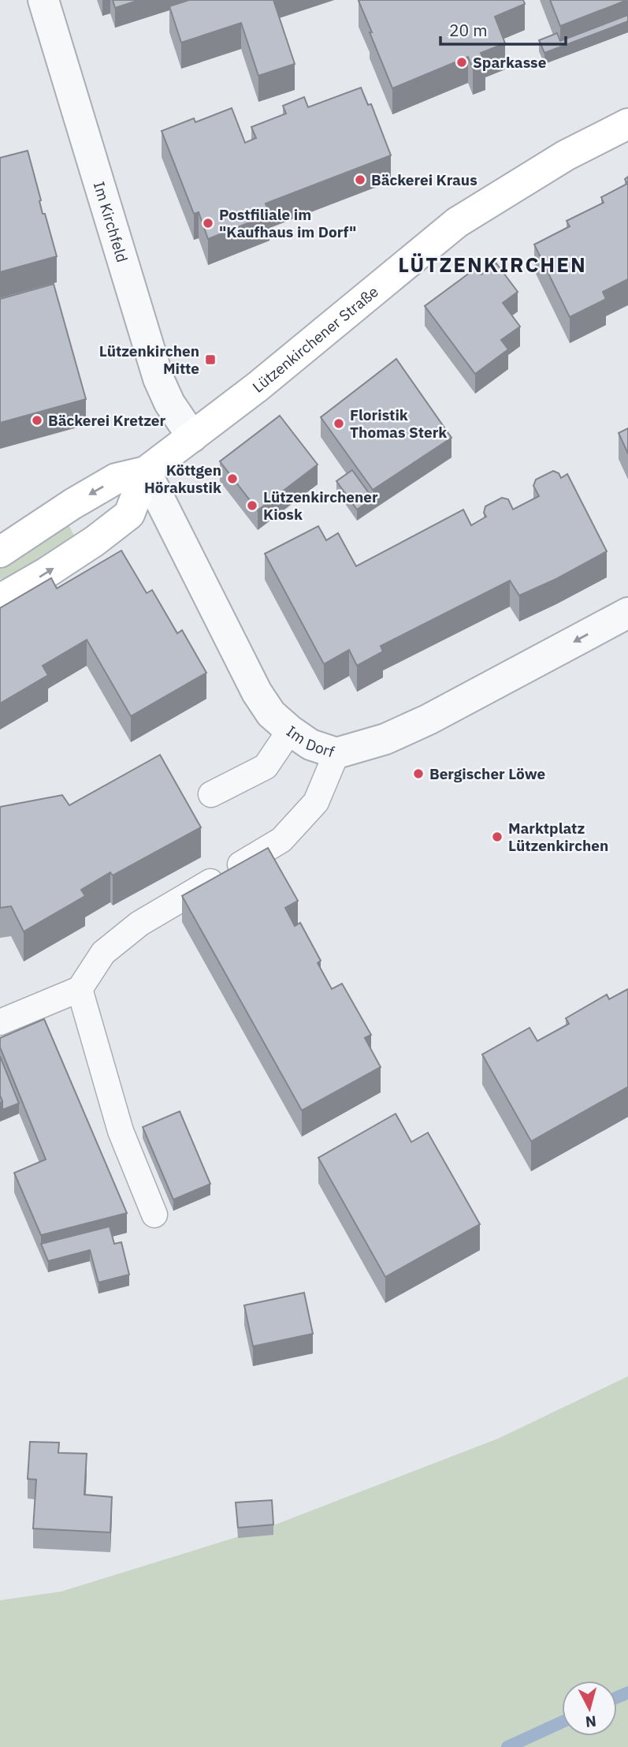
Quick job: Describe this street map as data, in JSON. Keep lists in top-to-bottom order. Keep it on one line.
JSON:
{"streets":{"main road":["Lützenkirchener Straße"],"street":["Im Kirchfeld","Im Dorf"]},"crossings":[["Im Kirchfeld","Lützenkirchener Straße"],["Lützenkirchener Straße","Im Dorf"]],"one_way":["Im Dorf"],"districts":["LÜTZENKIRCHEN"],"places":{"other":["Sparkasse","Bäckerei Kraus","Postfiliale im \"Kaufhaus im Dorf\"","Bäckerei Kretzer","Floristik Thomas Sterk","Köttgen Hörakustik","Lützenkirchener Kiosk","Bergischer Löwe","Marktplatz Lützenkirchen"],"transit":["Lützenkirchen Mitte"]},"scale_bar":"20 m","north":"bottom"}
